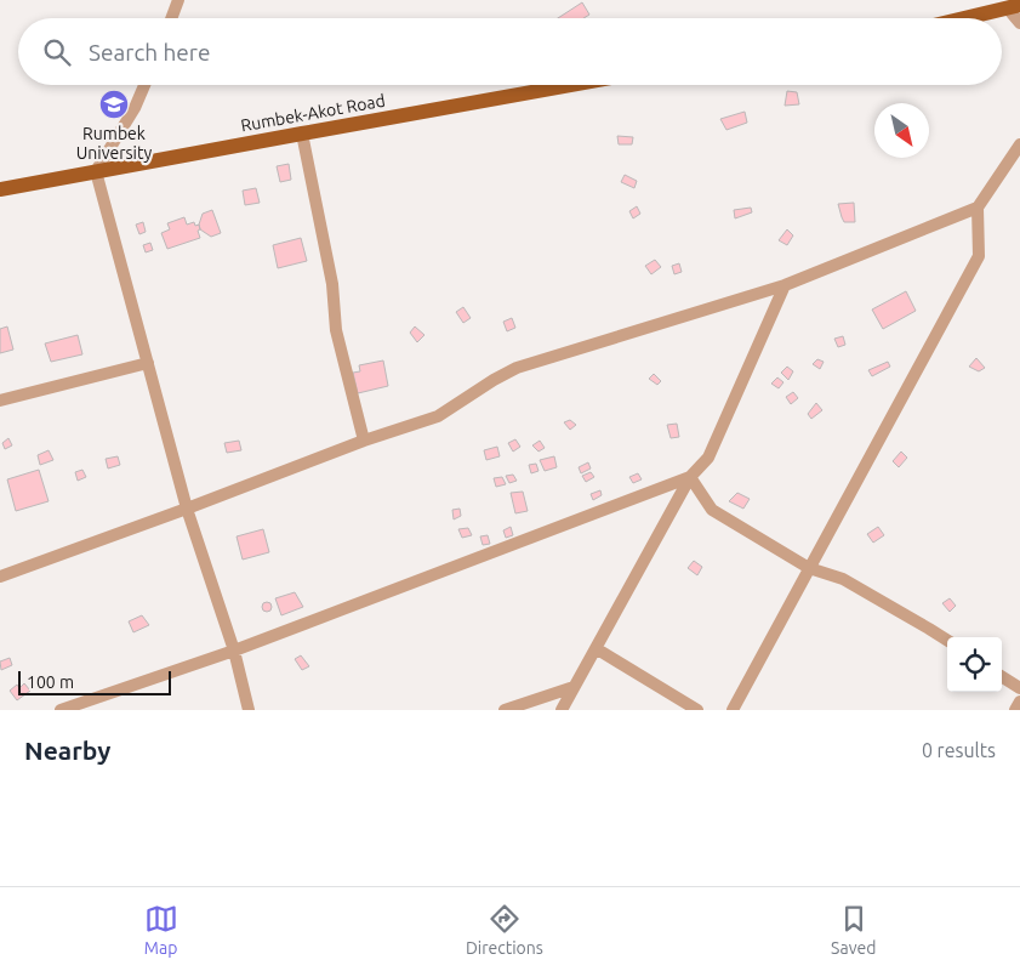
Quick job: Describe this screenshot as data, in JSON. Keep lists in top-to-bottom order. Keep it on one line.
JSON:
{"streets":{"main road":["Rumbek-Akot Road"]},"places":{"school or university":["Rumbek University"]},"scale_bar":"100 m","north":"bottom right","page":{"search":"Search here","scale":"100 m","heading":["Nearby","0 results"],"nav":["Map","Directions","Saved"]}}
